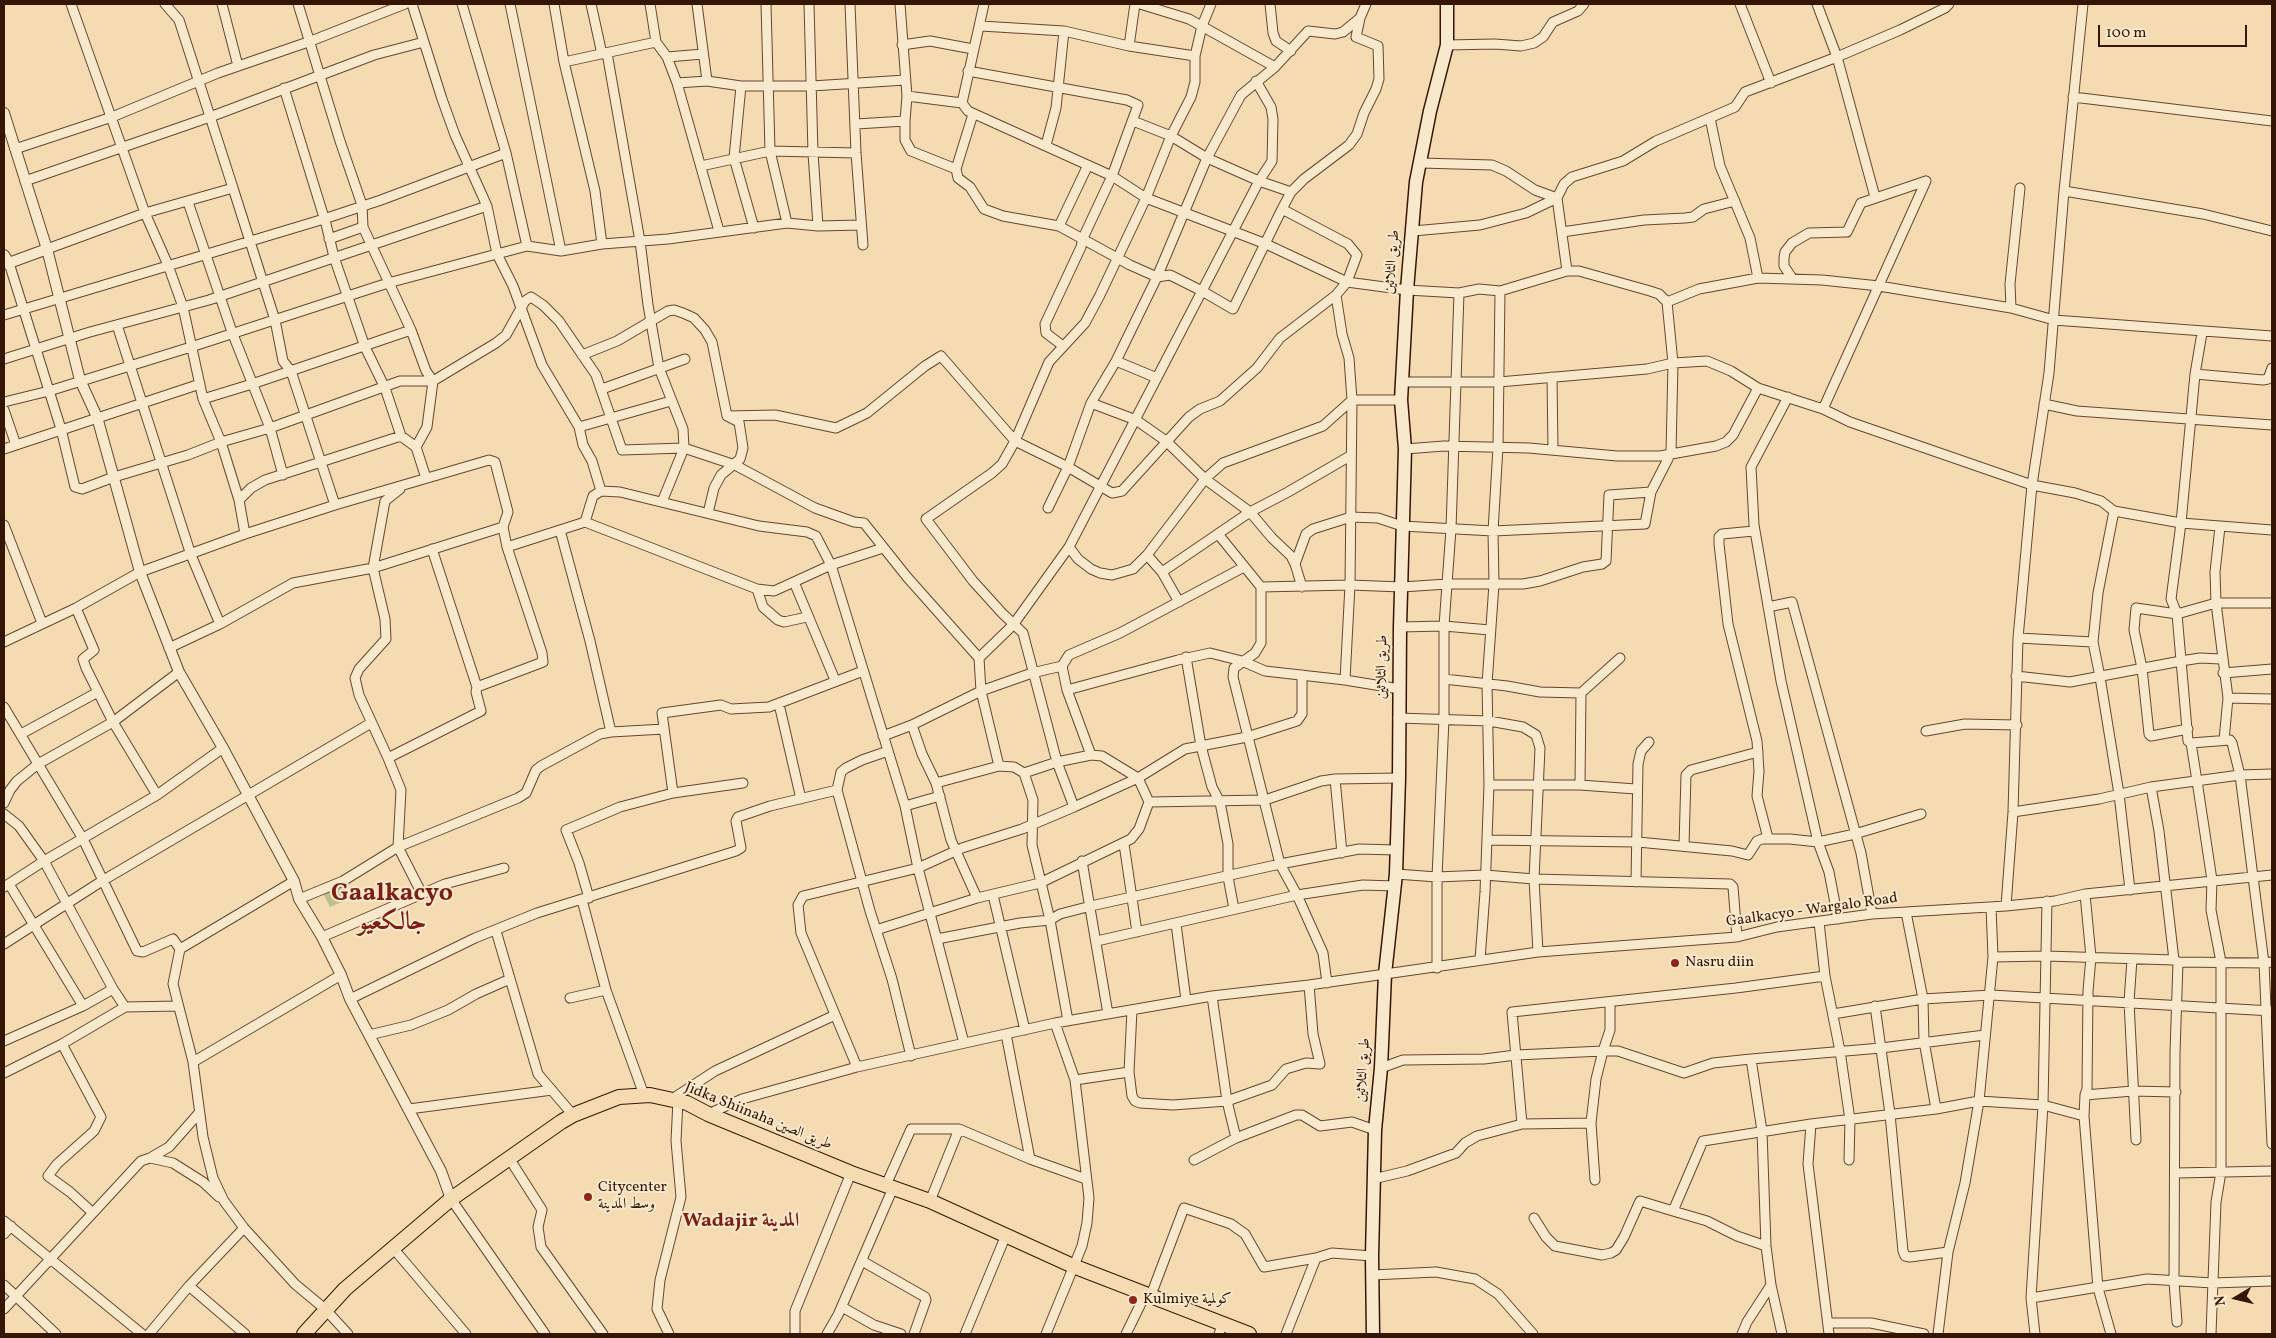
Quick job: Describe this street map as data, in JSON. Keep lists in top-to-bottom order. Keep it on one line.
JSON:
{"streets":{"main road":["طريق الثلاثين","Jidka Shiinaha طريق الصين"],"street":["Gaalkacyo - Wargalo Road"]},"crossings":[["طريق الثلاثين","Gaalkacyo - Wargalo Road"],["Gaalkacyo - Wargalo Road","Jidka Shiinaha طريق الصين"]],"districts":["Gaalkacyo جالكعيو","Wadajir المدينة"],"places":["Nasru diin","Citycenter وسط المدينة","Kulmiye كولمية"],"scale_bar":"100 m","north":"left"}
